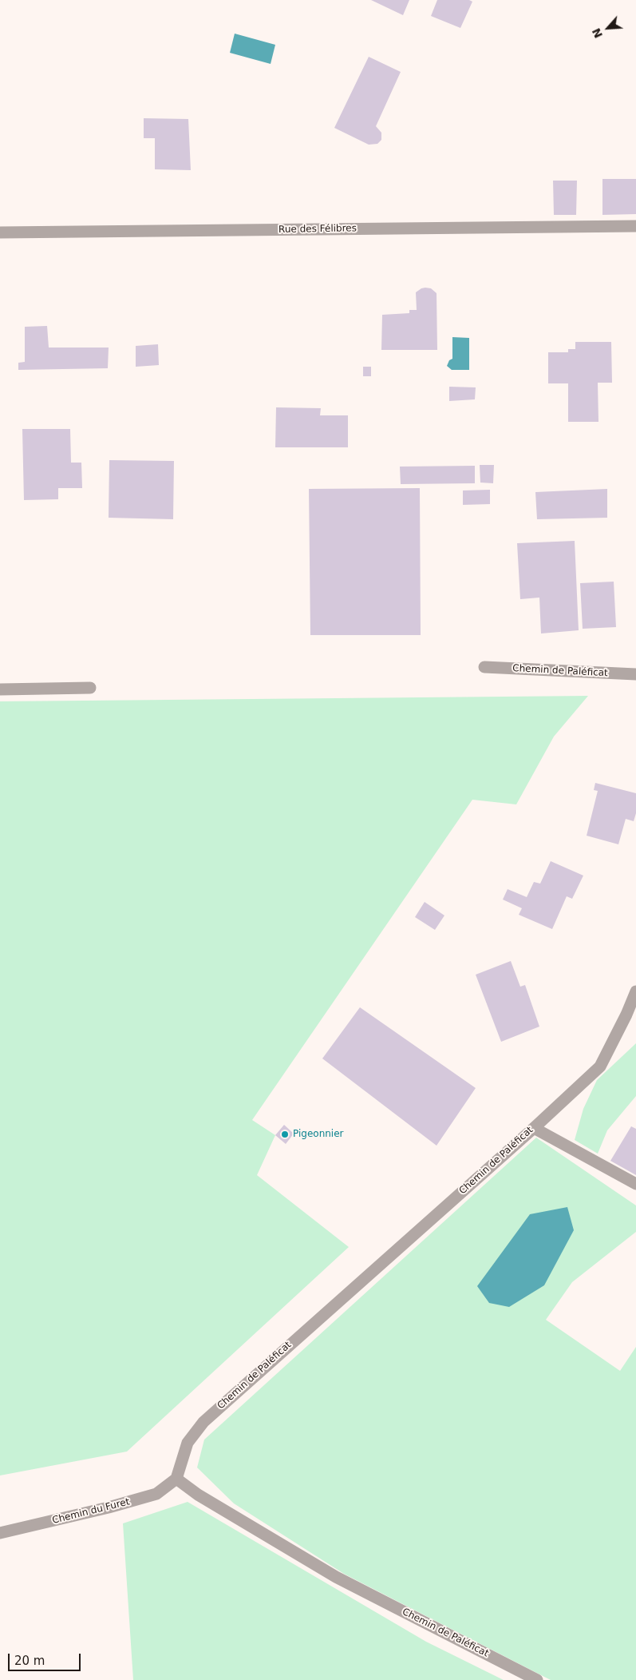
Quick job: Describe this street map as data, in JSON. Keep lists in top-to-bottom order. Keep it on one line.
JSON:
{"streets":{"street":["Rue des Félibres","Chemin de Paléficat","Chemin du Furet"]},"crossings":[["Chemin de Paléficat","Chemin du Furet"]],"places":["Pigeonnier"],"scale_bar":"20 m","north":"bottom left"}
